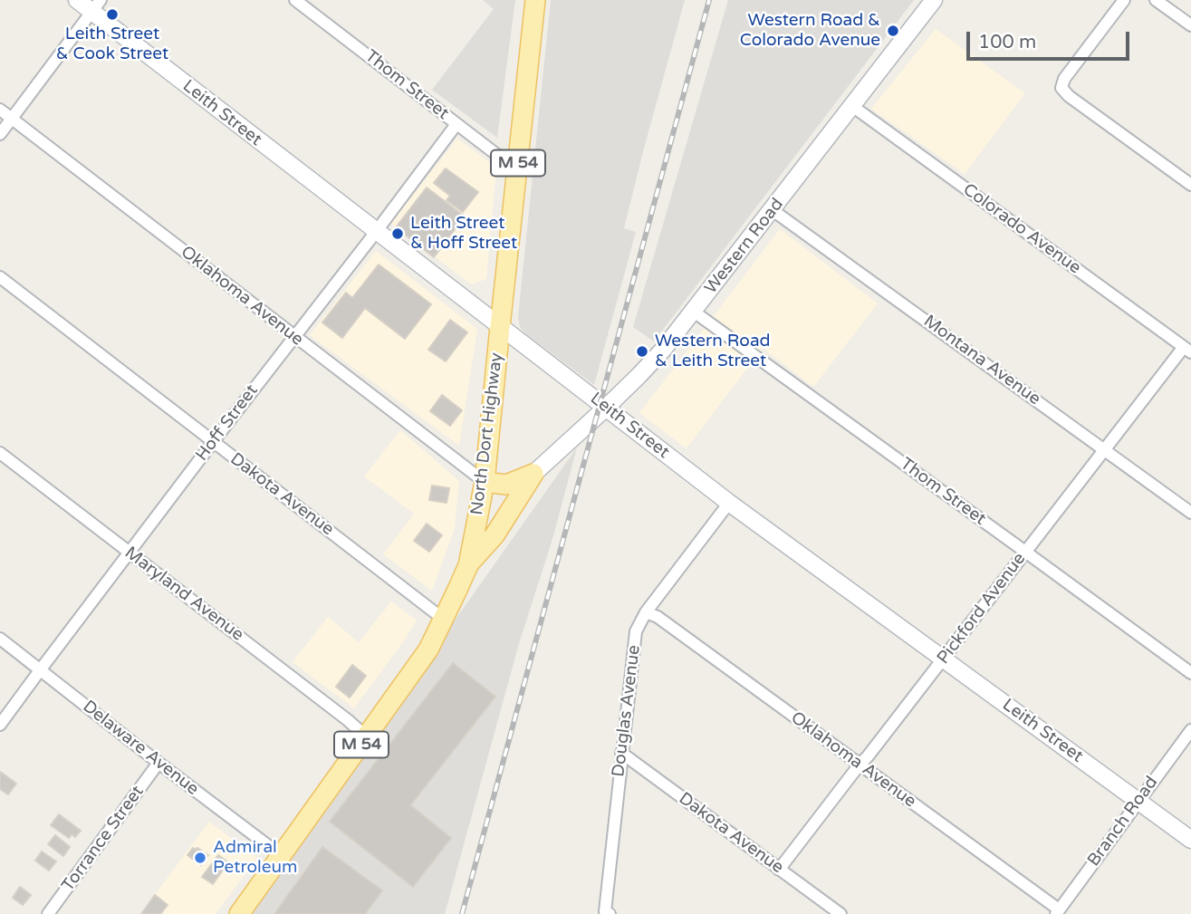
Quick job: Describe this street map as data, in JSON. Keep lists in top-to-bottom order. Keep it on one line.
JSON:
{"streets":{"main road":["M 54","North Dort Highway"],"street":["Thom Street","Leith Street","Colorado Avenue","Western Road","Oklahoma Avenue","Montana Avenue","Hoff Street","Dakota Avenue","Maryland Avenue","Pickford Avenue","Douglas Avenue","Delaware Avenue","Branch Road","Torrance Street"]},"crossings":[["Thom Street","Western Road"],["Thom Street","Hoff Street"],["Thom Street","North Dort Highway"],["Thom Street","Pickford Avenue"],["Leith Street","Western Road"],["Leith Street","Hoff Street"],["Leith Street","North Dort Highway"],["Leith Street","Pickford Avenue"],["Leith Street","Douglas Avenue"],["Leith Street","Branch Road"],["Colorado Avenue","Western Road"],["Colorado Avenue","Pickford Avenue"],["Western Road","Montana Avenue"],["Oklahoma Avenue","Hoff Street"],["Oklahoma Avenue","North Dort Highway"],["Oklahoma Avenue","Pickford Avenue"],["Oklahoma Avenue","Douglas Avenue"],["Oklahoma Avenue","Branch Road"],["Montana Avenue","Pickford Avenue"],["Hoff Street","Dakota Avenue"],["Hoff Street","Maryland Avenue"],["Hoff Street","Delaware Avenue"],["North Dort Highway","Dakota Avenue"],["North Dort Highway","Maryland Avenue"],["North Dort Highway","Delaware Avenue"],["Dakota Avenue","Pickford Avenue"],["Dakota Avenue","Douglas Avenue"],["Delaware Avenue","Torrance Street"]],"places":["Leith Street & Cook Street","Western Road & Colorado Avenue","Leith Street & Hoff Street","Western Road & Leith Street","Admiral Petroleum"],"scale_bar":"100 m"}
